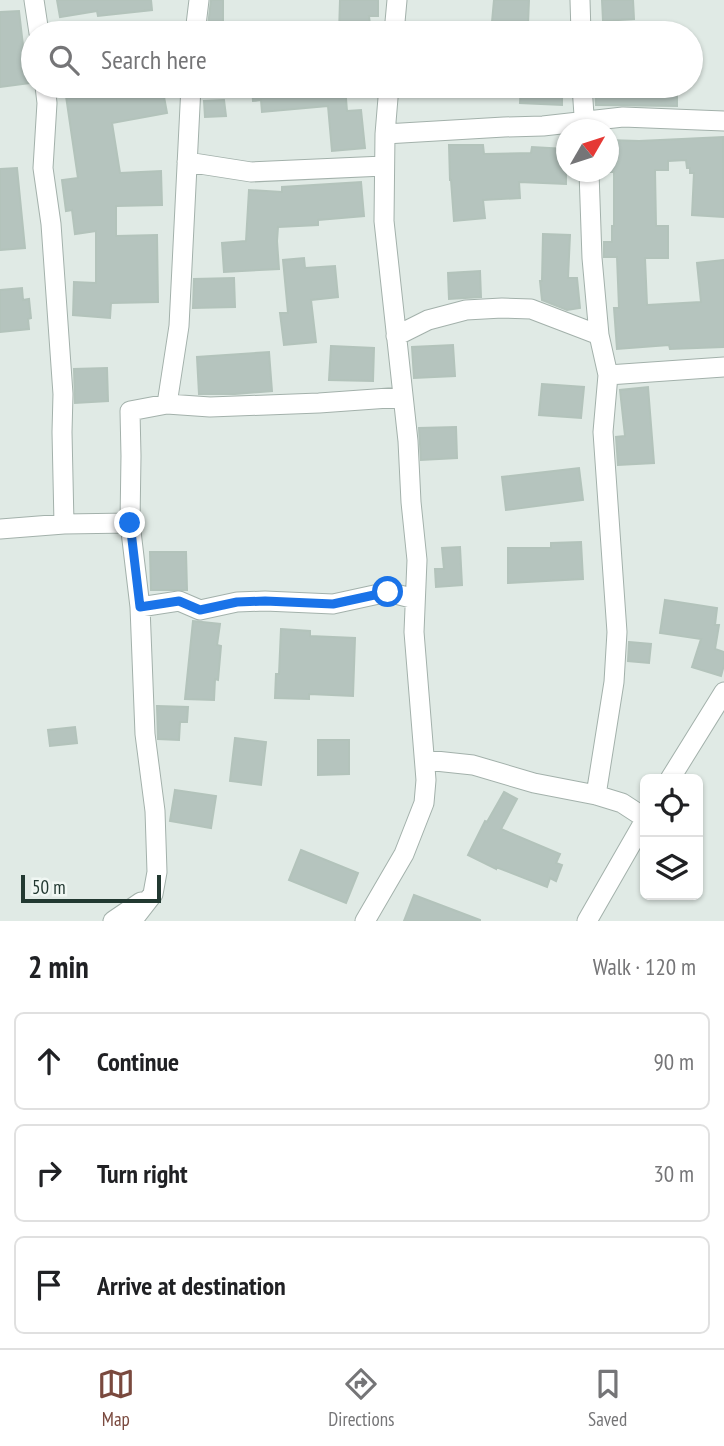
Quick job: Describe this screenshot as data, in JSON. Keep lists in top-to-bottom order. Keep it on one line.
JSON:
{"scale_bar":"50 m","north":"top right","page":{"search":"Search here","scale":"50 m","heading":["2 min","Walk · 120 m"],"list":[["Continue","90 m"],["Turn right","30 m"],"Arrive at destination"],"nav":["Map","Directions","Saved"]}}
